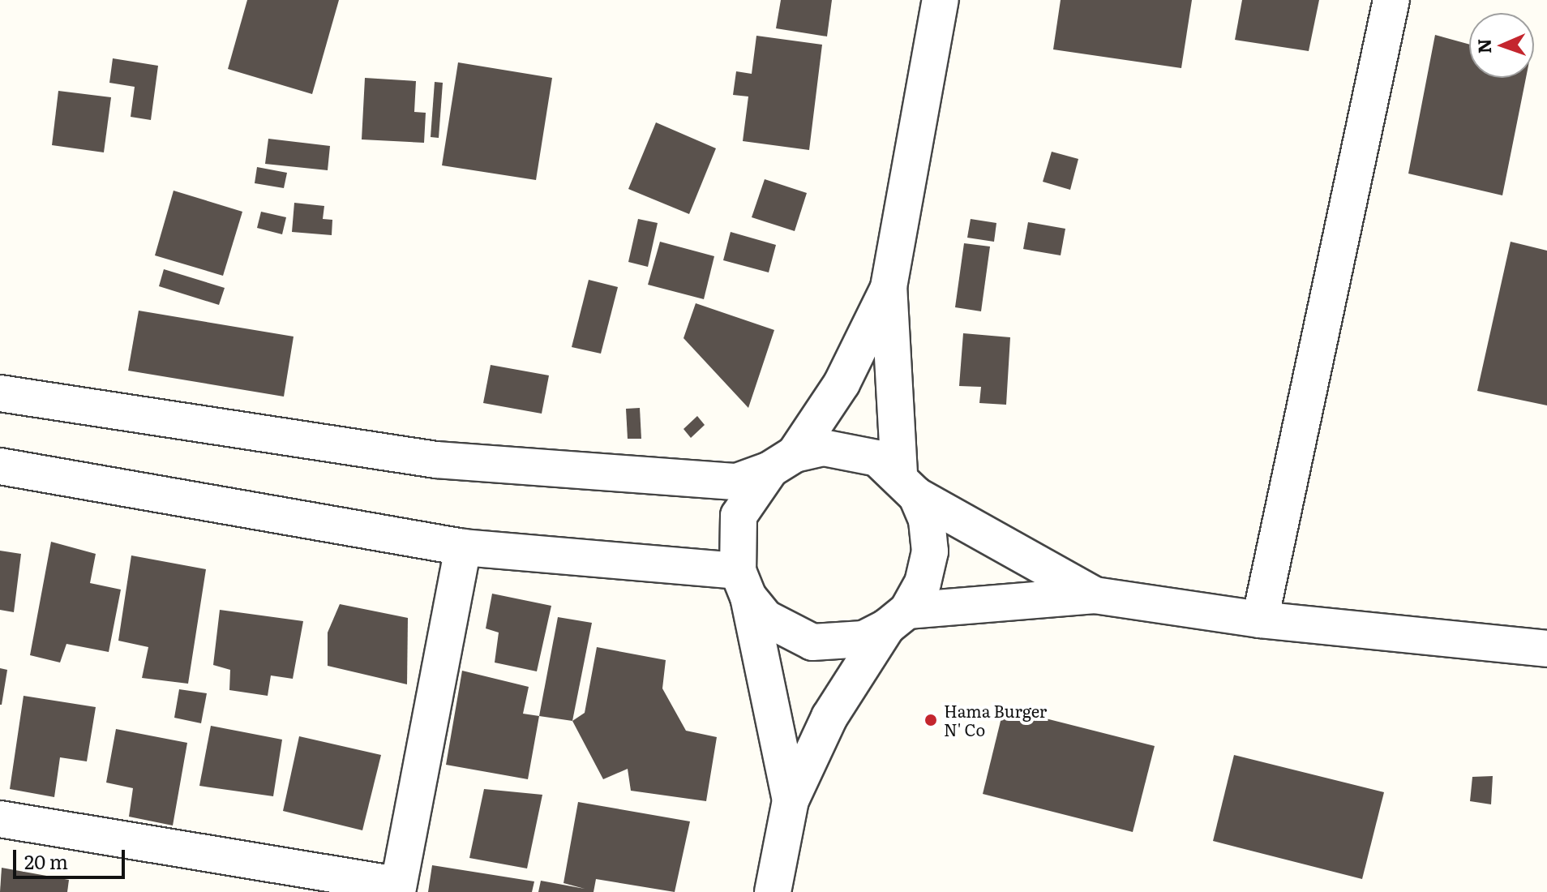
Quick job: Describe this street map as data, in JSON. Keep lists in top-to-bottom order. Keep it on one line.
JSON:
{"places":["Hama Burger N' Co"],"scale_bar":"20 m","north":"left"}
